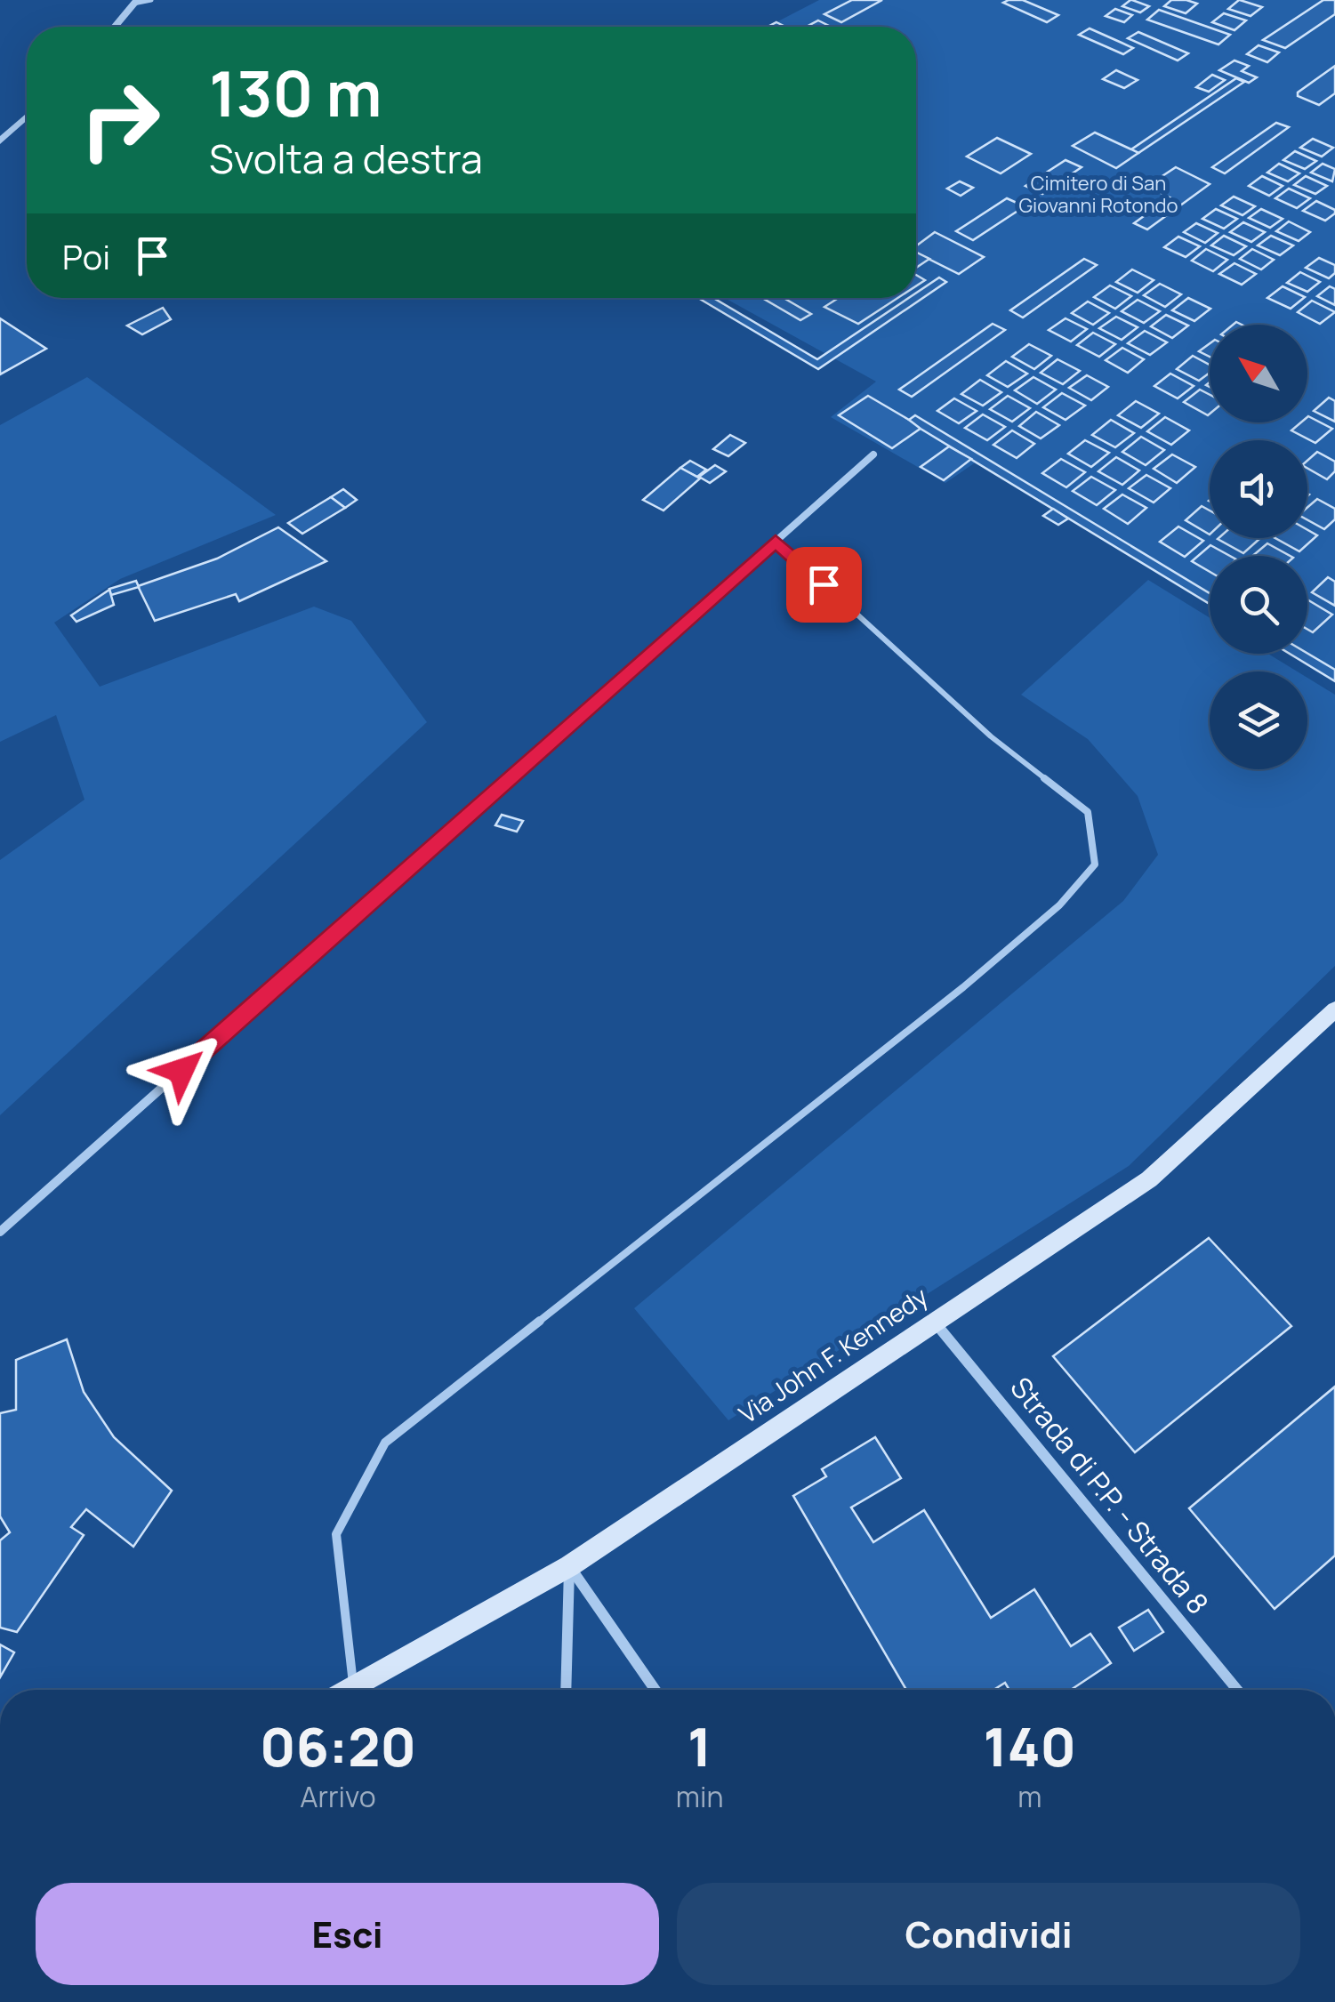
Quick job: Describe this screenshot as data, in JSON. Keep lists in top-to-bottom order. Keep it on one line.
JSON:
{"streets":{"main road":["Via John F. Kennedy"],"street":["Strada di P.P. - Strada 8"]},"crossings":[["Via John F. Kennedy","Strada di P.P. - Strada 8"]],"parks":["Cimitero di San Giovanni Rotondo"],"north":"top left","page":{"turn":["130 m","Svolta a destra"],"then":"Poi","eta":["06:20","Arrivo","1","min","140","m"],"buttons":["Esci","Condividi"]}}
